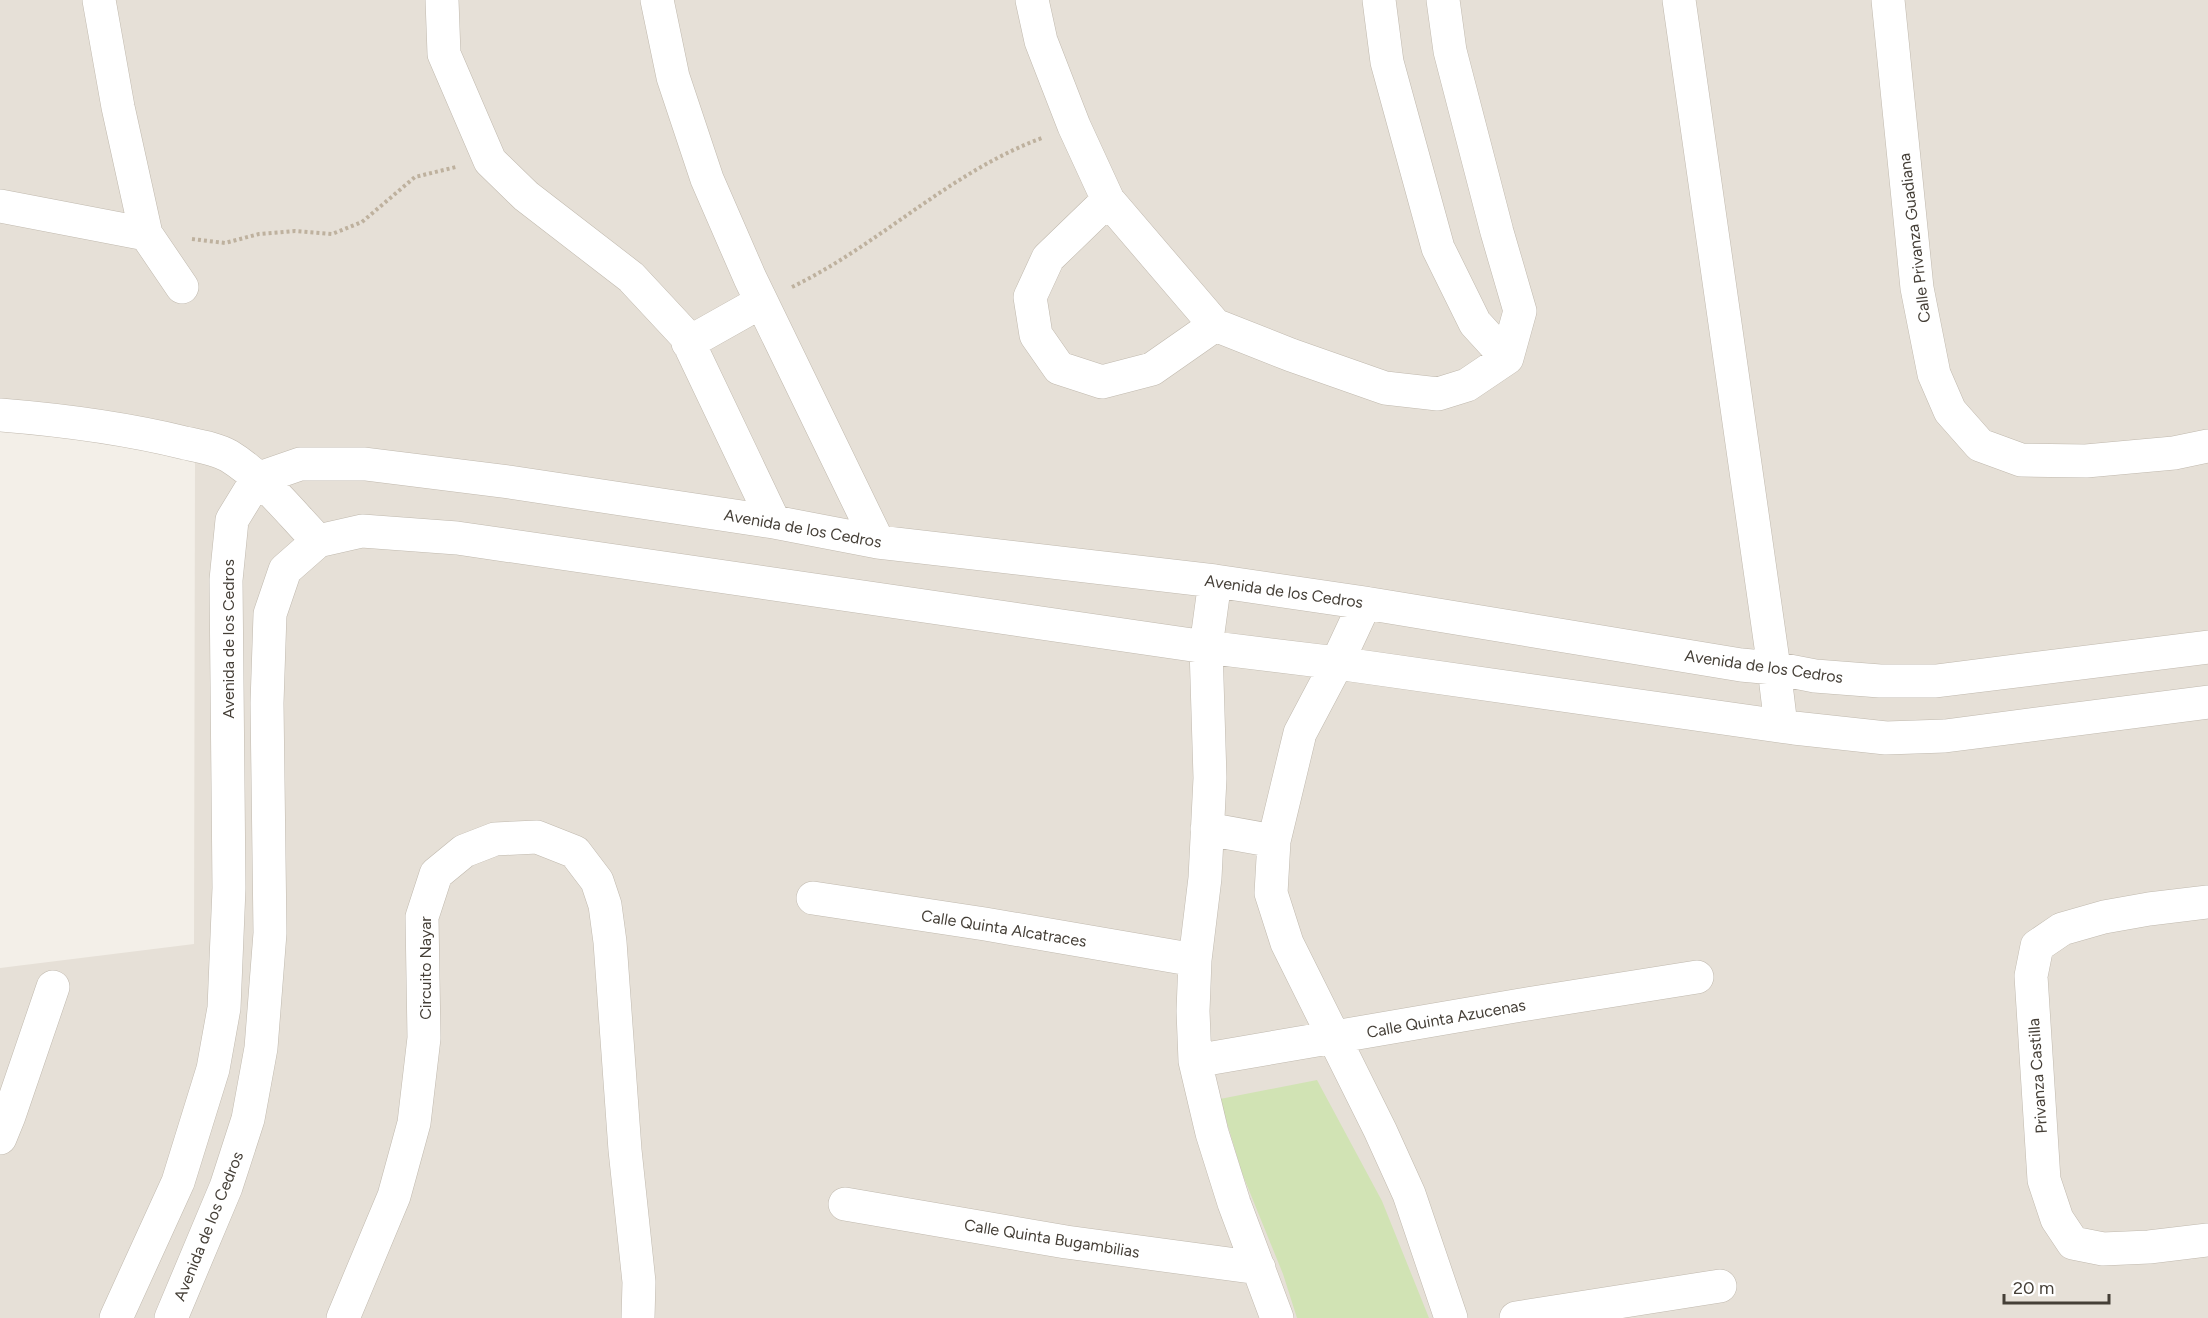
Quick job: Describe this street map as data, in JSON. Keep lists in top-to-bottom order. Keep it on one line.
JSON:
{"streets":{"street":["Calle Privanza Guadiana","Avenida de los Cedros","Calle Quinta Alcatraces","Circuito Nayar","Calle Quinta Azucenas","Privanza Castilla","Calle Quinta Bugambilias"]},"scale_bar":"20 m"}
